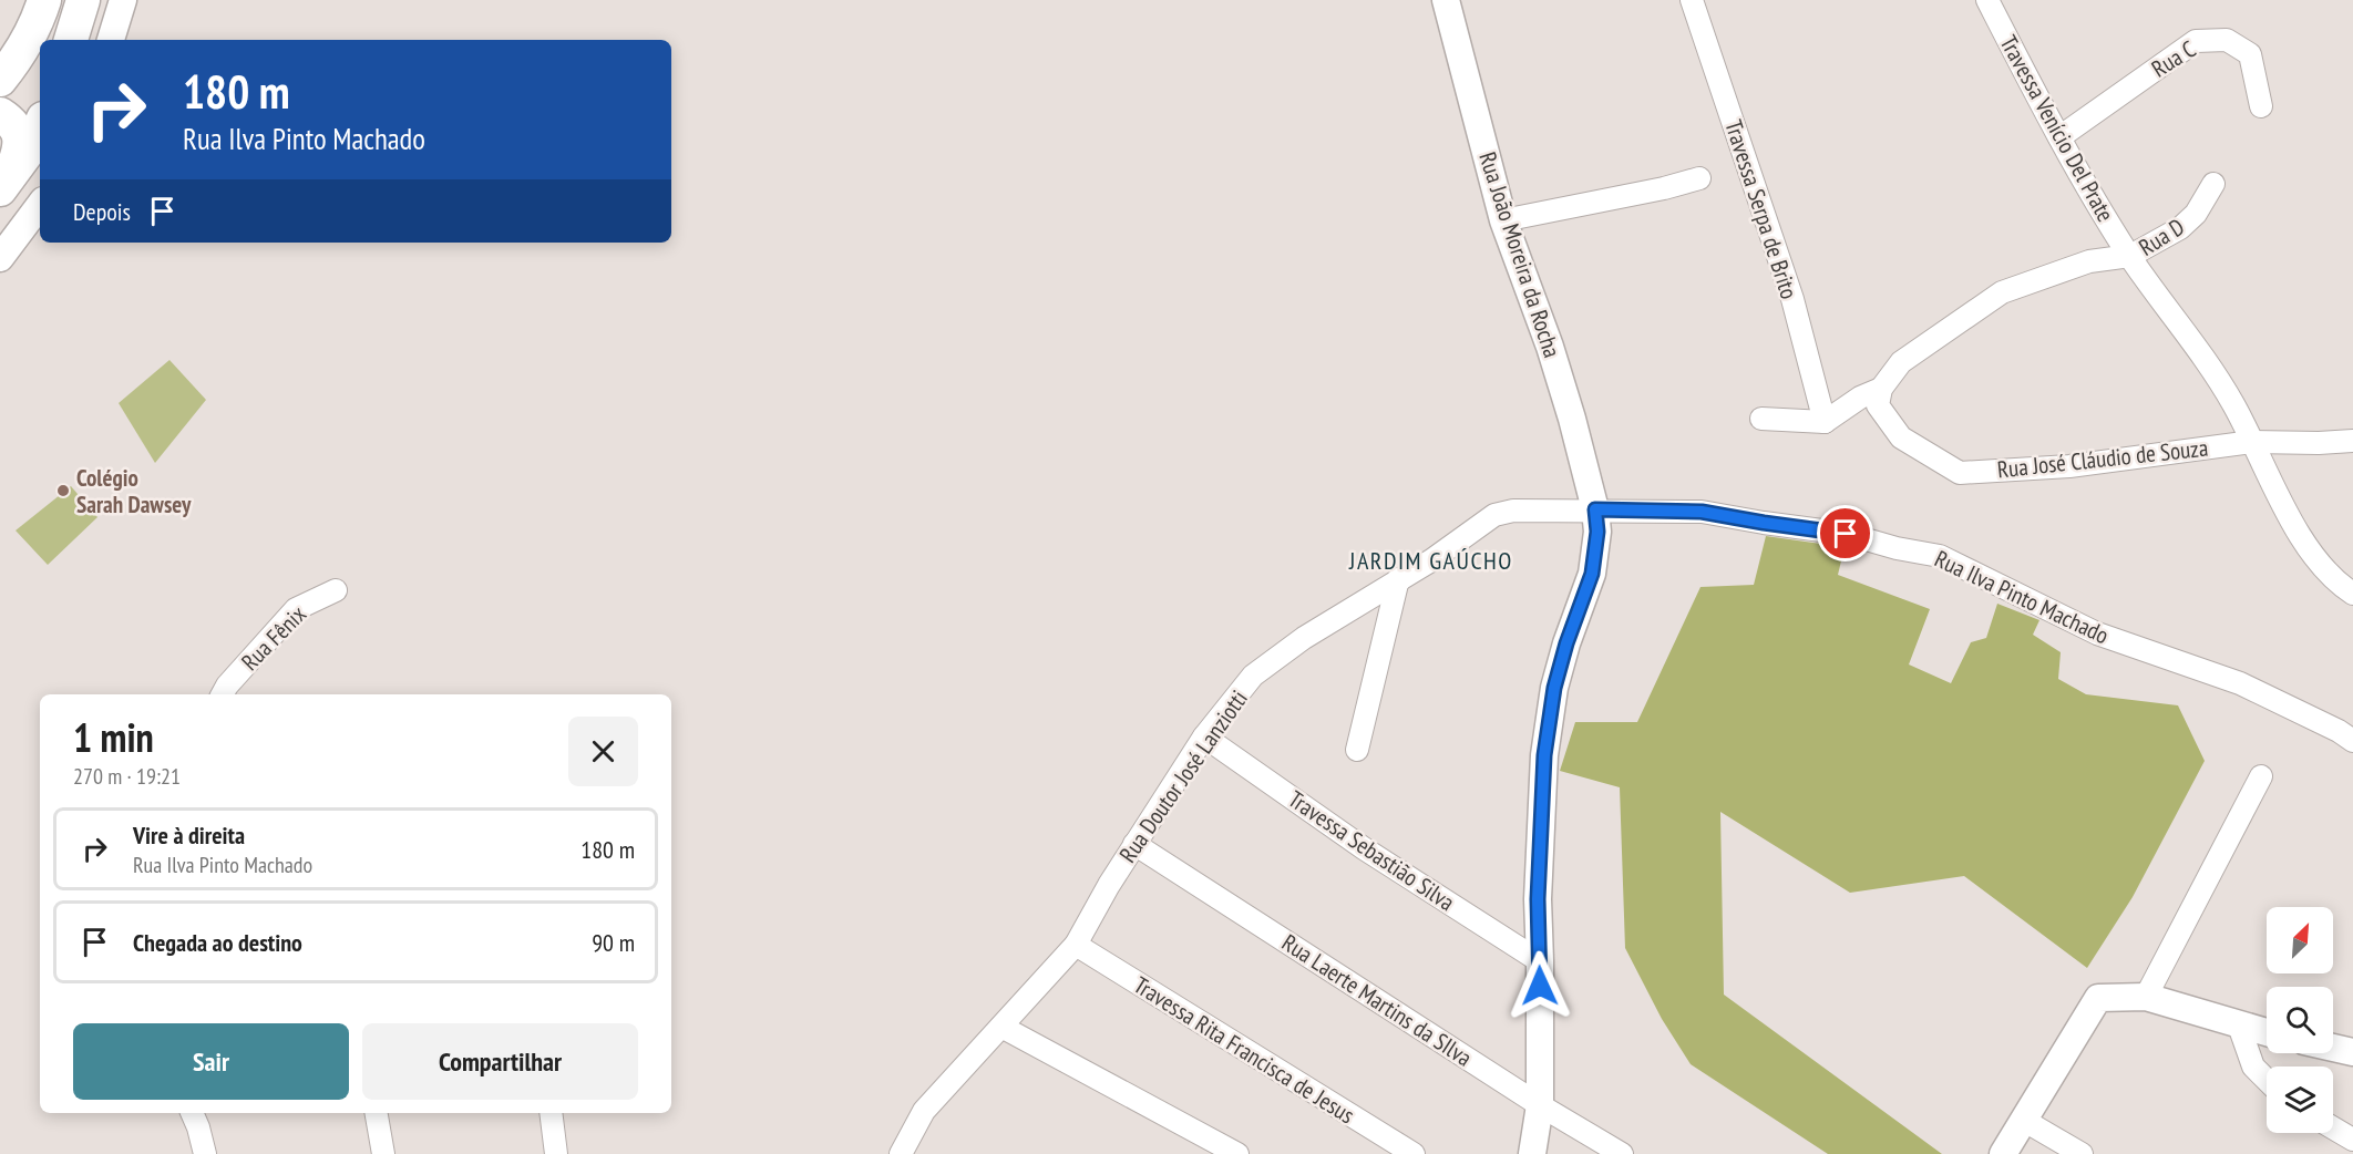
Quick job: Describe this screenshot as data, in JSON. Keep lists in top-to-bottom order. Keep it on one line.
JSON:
{"streets":{"street":["Rua C","Travessa Venício Del Prate","Travessa Serpa de Brito","Rua D","Rua João Moreira da Rocha","Rua José Cláudio de Souza","Rua Ilva Pinto Machado","Rua Fênix","Rua Doutor José Lanziotti","Travessa Sebastião Silva","Rua Laerte Martins da SIlva","Travessa Rita Francisca de Jesus"]},"crossings":[["Rua C","Travessa Venício Del Prate"],["Travessa Venício Del Prate","Rua D"],["Rua João Moreira da Rocha","Rua Ilva Pinto Machado"],["Rua João Moreira da Rocha","Rua Doutor José Lanziotti"],["Rua João Moreira da Rocha","Travessa Sebastião Silva"],["Rua João Moreira da Rocha","Rua Laerte Martins da SIlva"],["Rua Ilva Pinto Machado","Rua Doutor José Lanziotti"],["Rua Doutor José Lanziotti","Travessa Sebastião Silva"],["Rua Doutor José Lanziotti","Rua Laerte Martins da SIlva"],["Rua Doutor José Lanziotti","Travessa Rita Francisca de Jesus"]],"districts":["JARDIM GAÚCHO"],"places":["Colégio Sarah Dawsey"],"north":"top right","page":{"turn":["180 m","Rua Ilva Pinto Machado"],"then":"Depois","heading":["1 min","270 m · 19:21"],"list":[{"name":"Vire à direita","note":"Rua Ilva Pinto Machado","value":"180 m"},{"name":"Chegada ao destino","value":"90 m"}],"buttons":["Sair","Compartilhar"]}}
